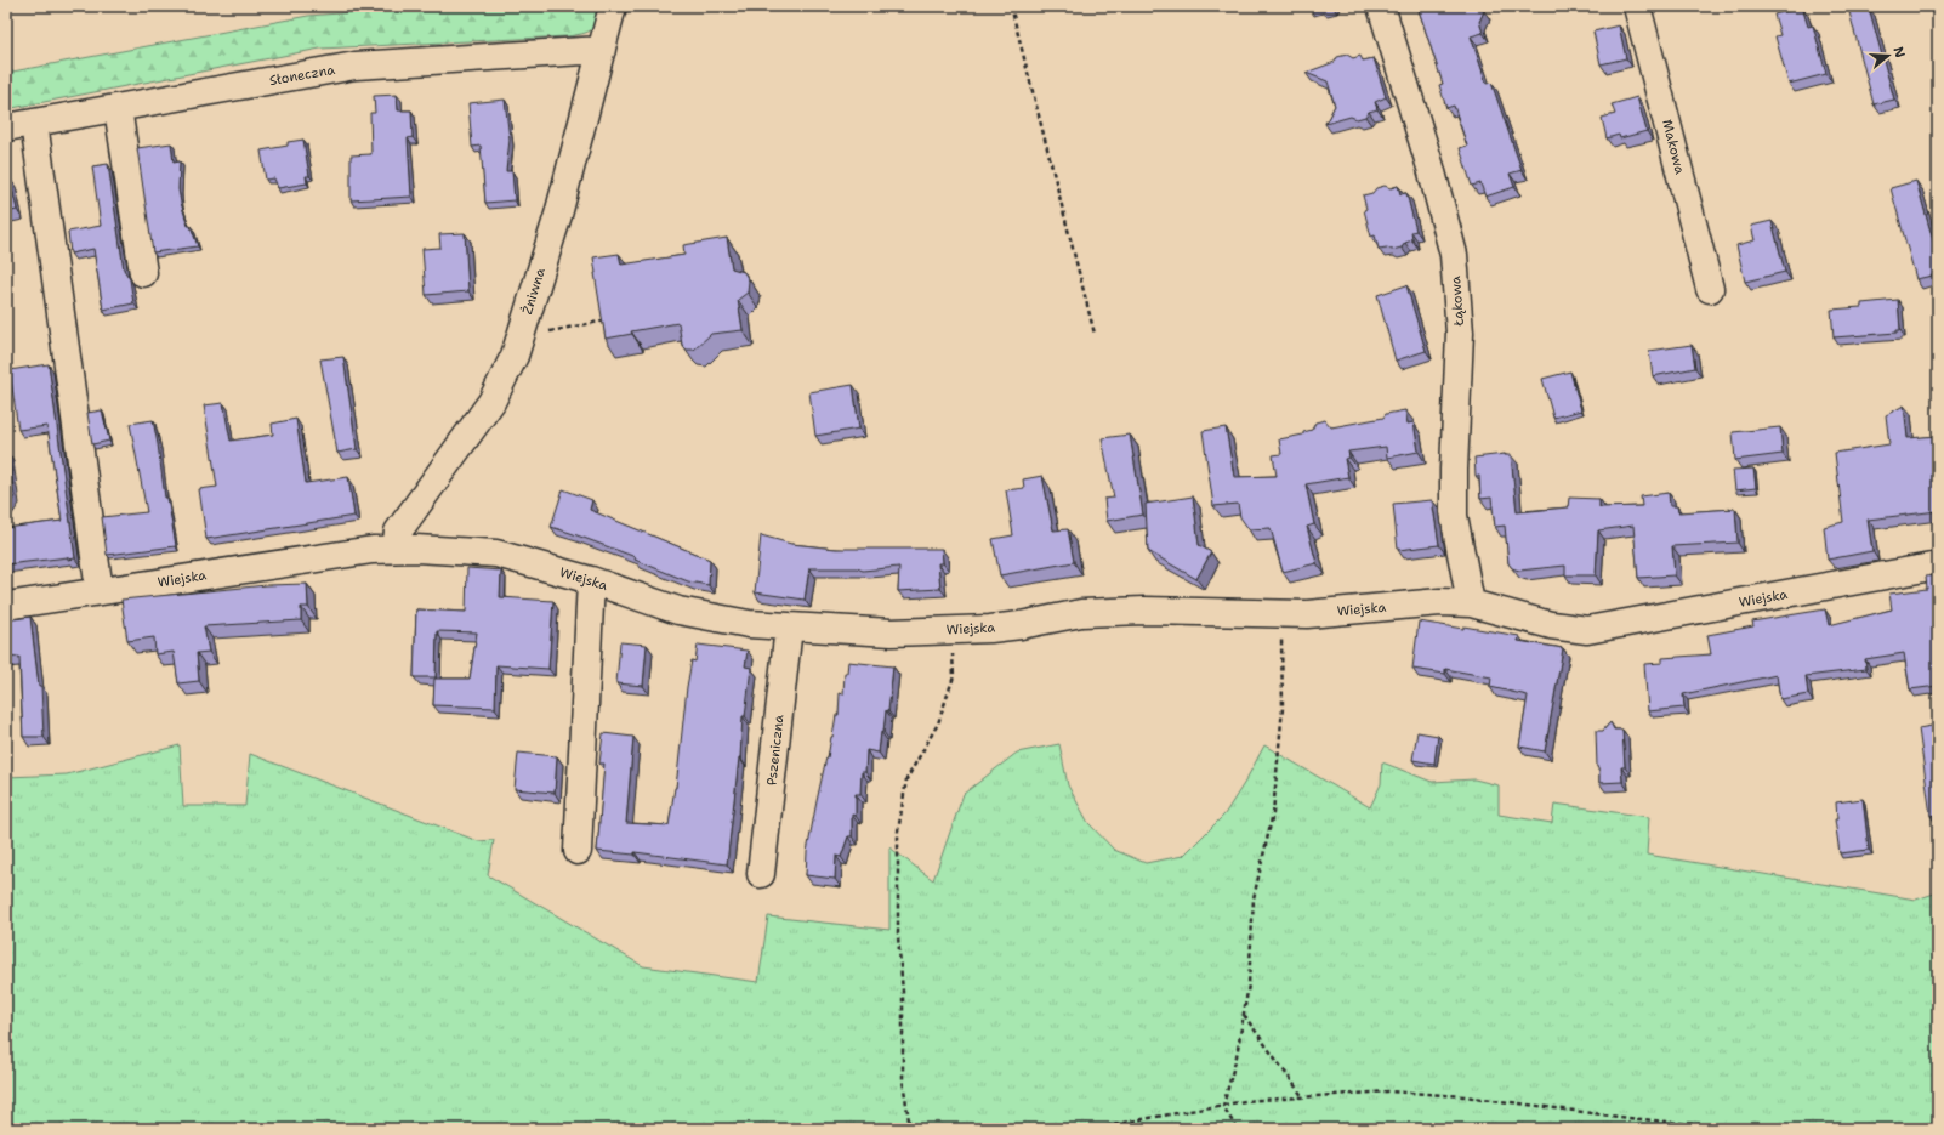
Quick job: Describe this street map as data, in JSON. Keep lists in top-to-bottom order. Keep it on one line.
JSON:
{"streets":{"street":["Słoneczna","Makowa","Żniwna","Łąkowa","Wiejska","Pszeniczna"]},"crossings":[["Słoneczna","Żniwna"],["Żniwna","Wiejska"],["Łąkowa","Wiejska"],["Wiejska","Pszeniczna"]],"north":"right"}
